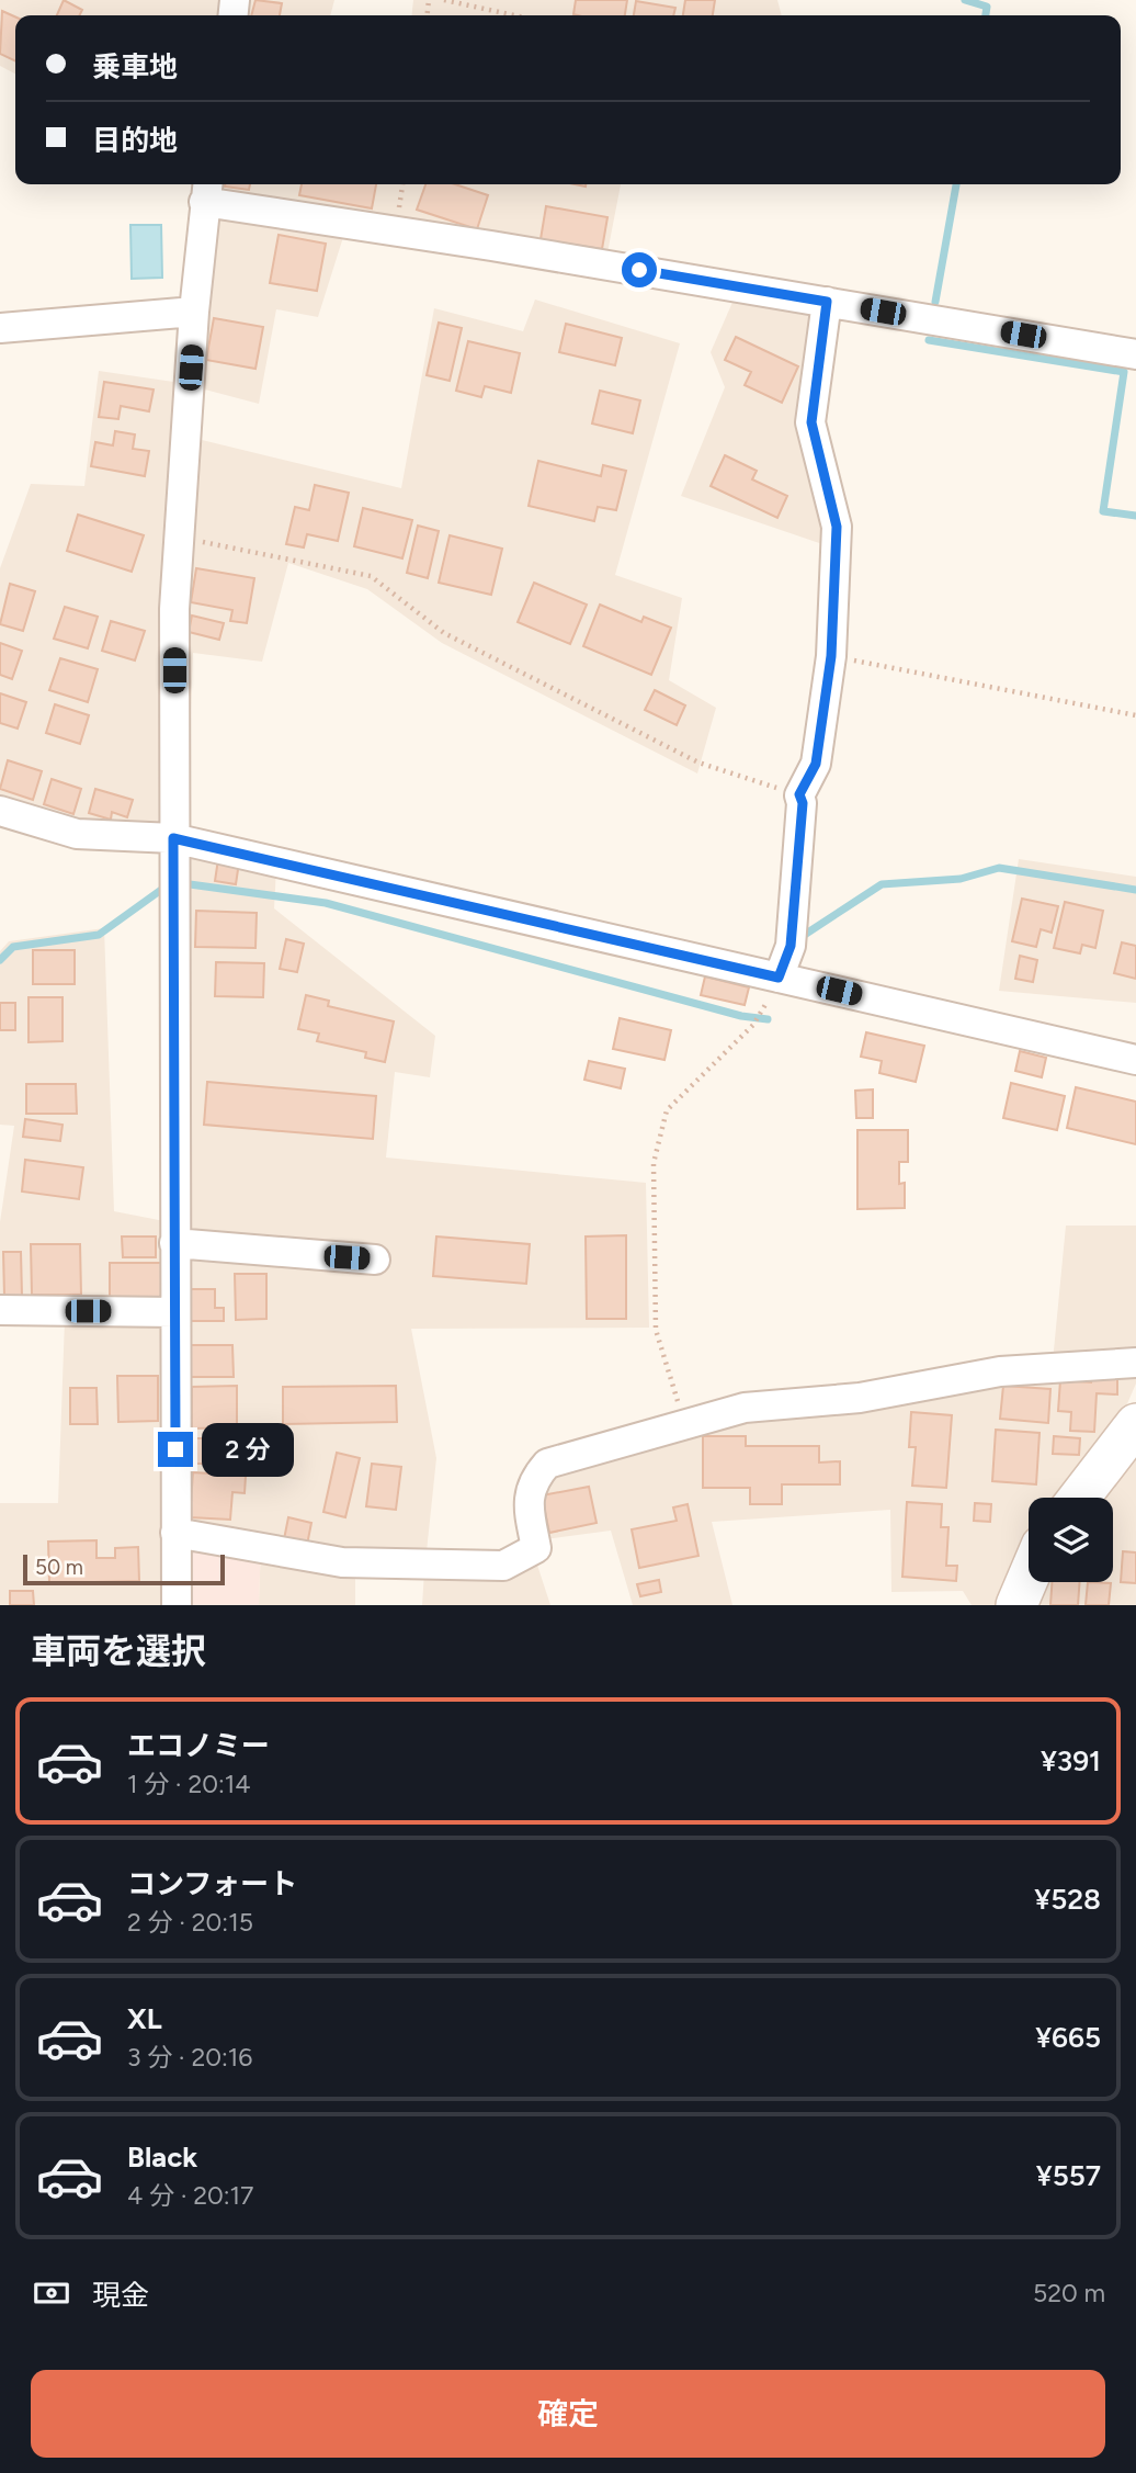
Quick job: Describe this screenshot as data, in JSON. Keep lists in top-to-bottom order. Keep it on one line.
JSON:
{"scale_bar":"50 m","page":{"banner":["乗車地","目的地"],"bubble":"2 分","scale":"50 m","heading":"車両を選択","list":[{"name":"エコノミー","note":"1 分 · 20:14","value":"¥391"},{"name":"コンフォート","note":"2 分 · 20:15","value":"¥528"},{"name":"XL","note":"3 分 · 20:16","value":"¥665"},{"name":"Black","note":"4 分 · 20:17","value":"¥557"}],"pay":["現金","520 m"],"buttons":"確定"}}
